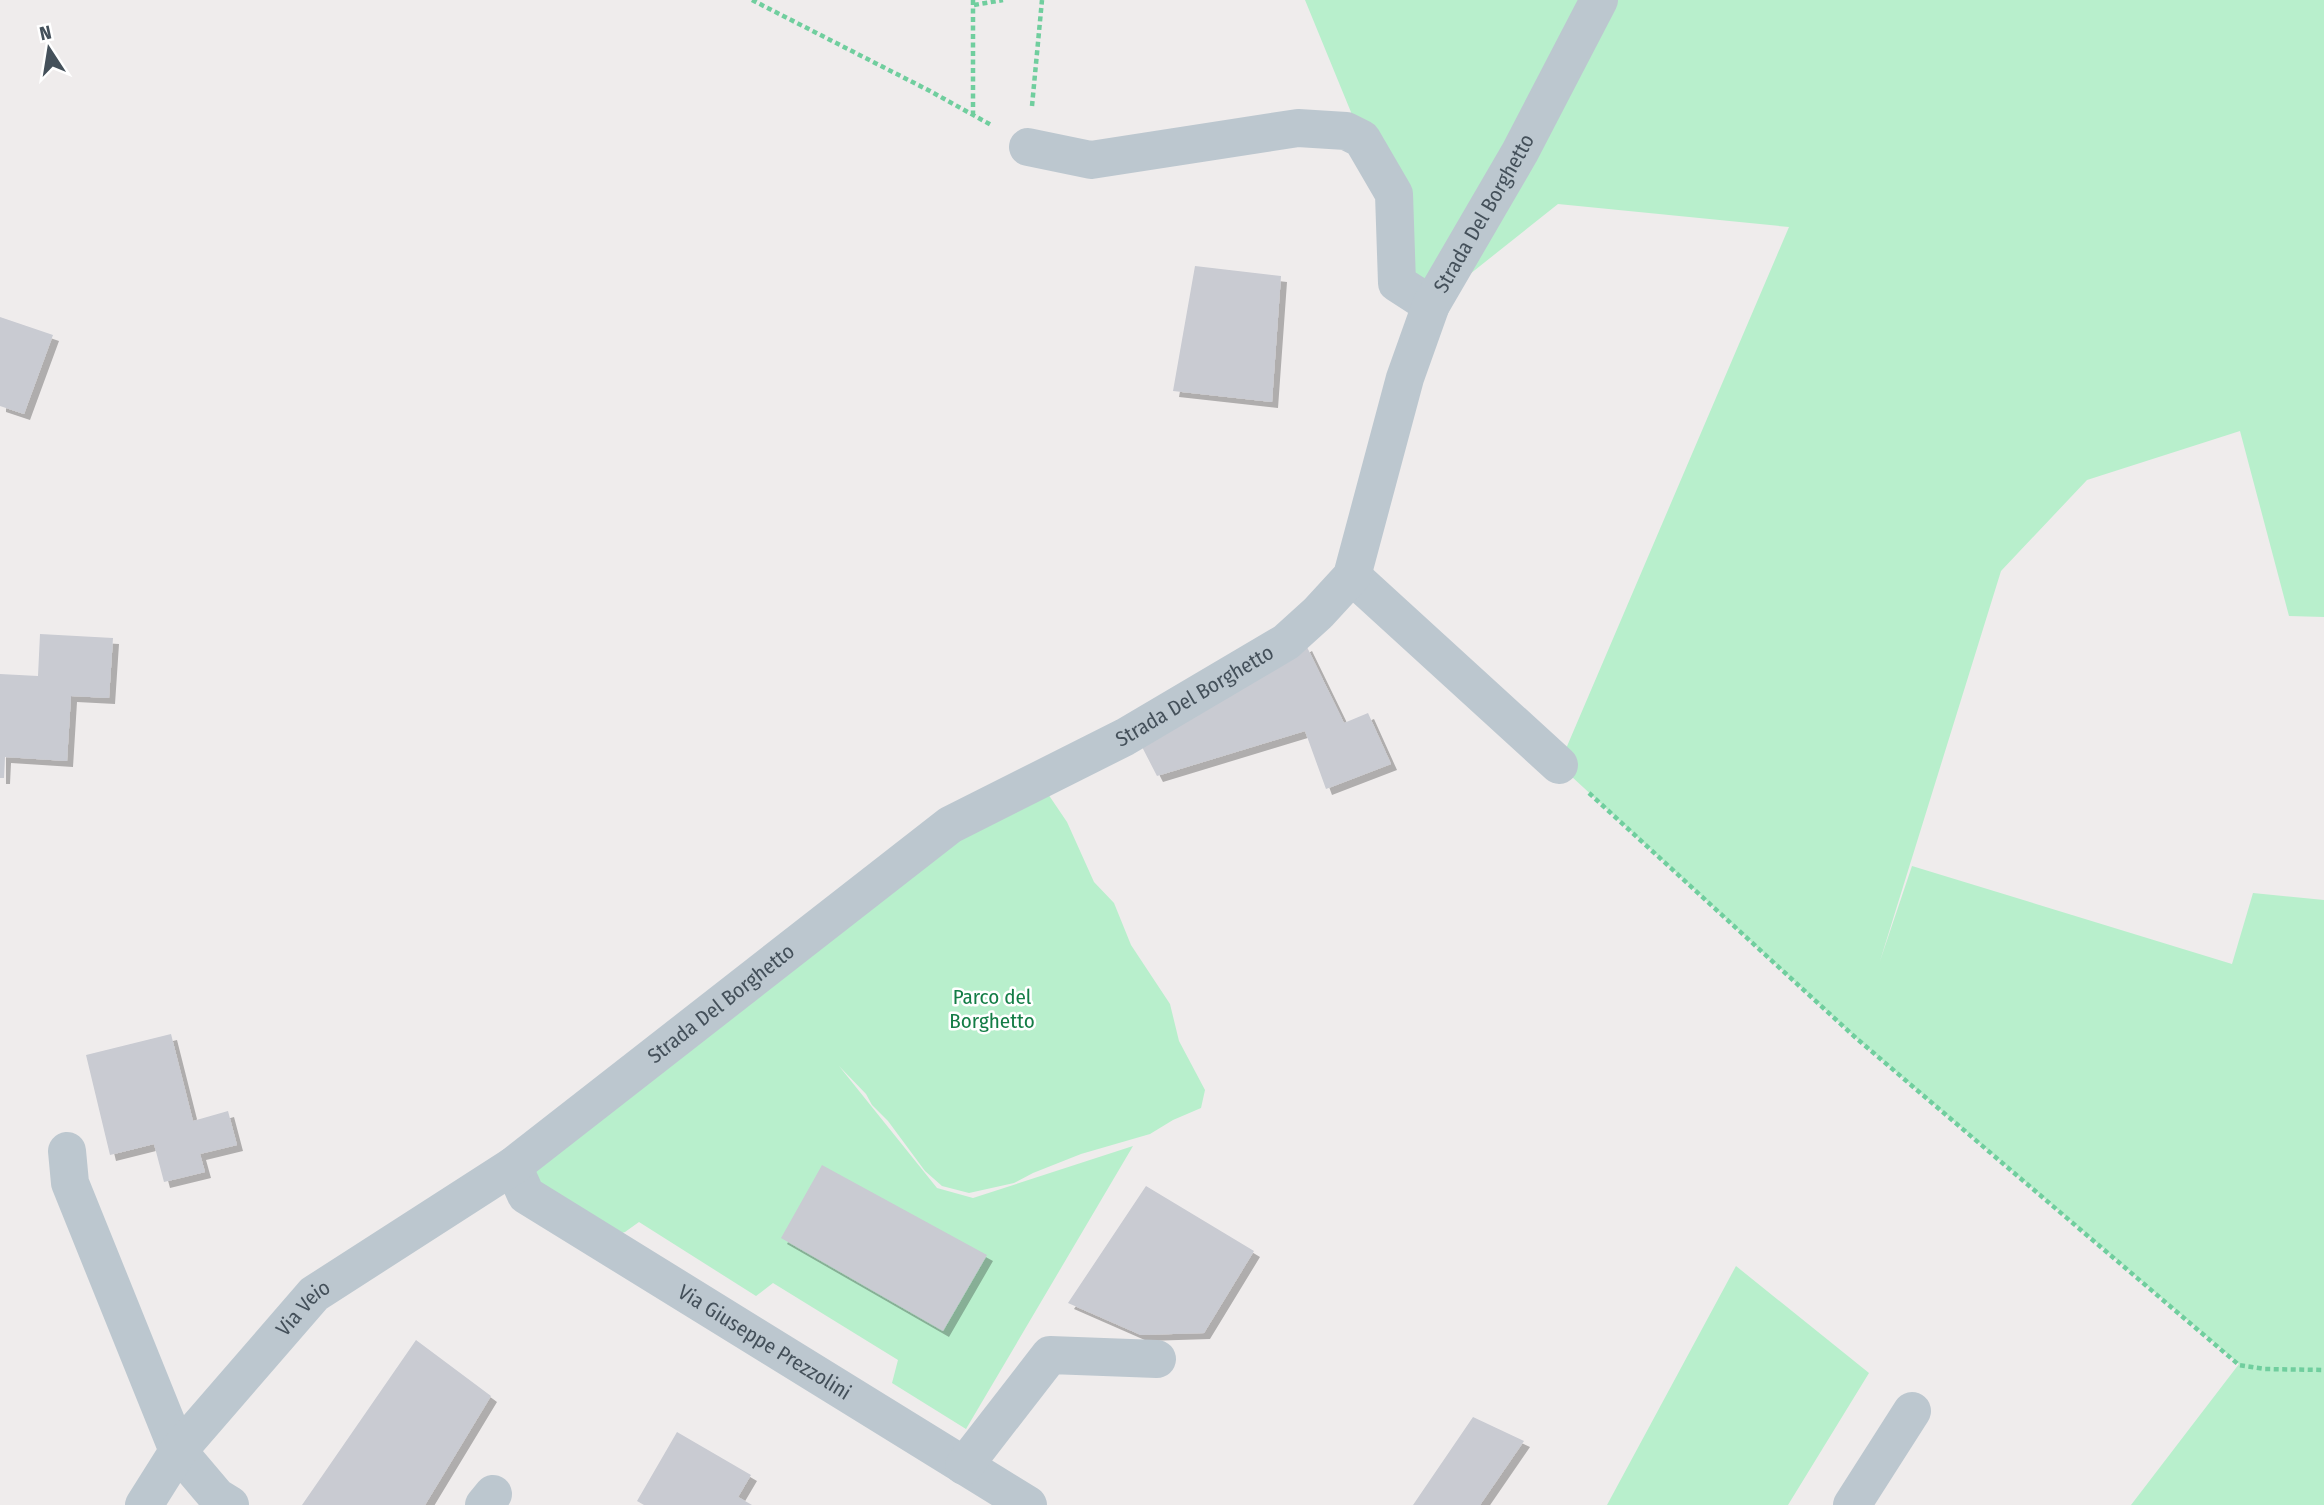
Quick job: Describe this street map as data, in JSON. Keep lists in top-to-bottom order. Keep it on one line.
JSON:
{"streets":{"street":["Strada Del Borghetto","Via Veio","Via Giuseppe Prezzolini"]},"crossings":[["Strada Del Borghetto","Via Veio"],["Strada Del Borghetto","Via Giuseppe Prezzolini"],["Via Veio","Via Giuseppe Prezzolini"]],"parks":["Parco del Borghetto"],"north":"top"}
